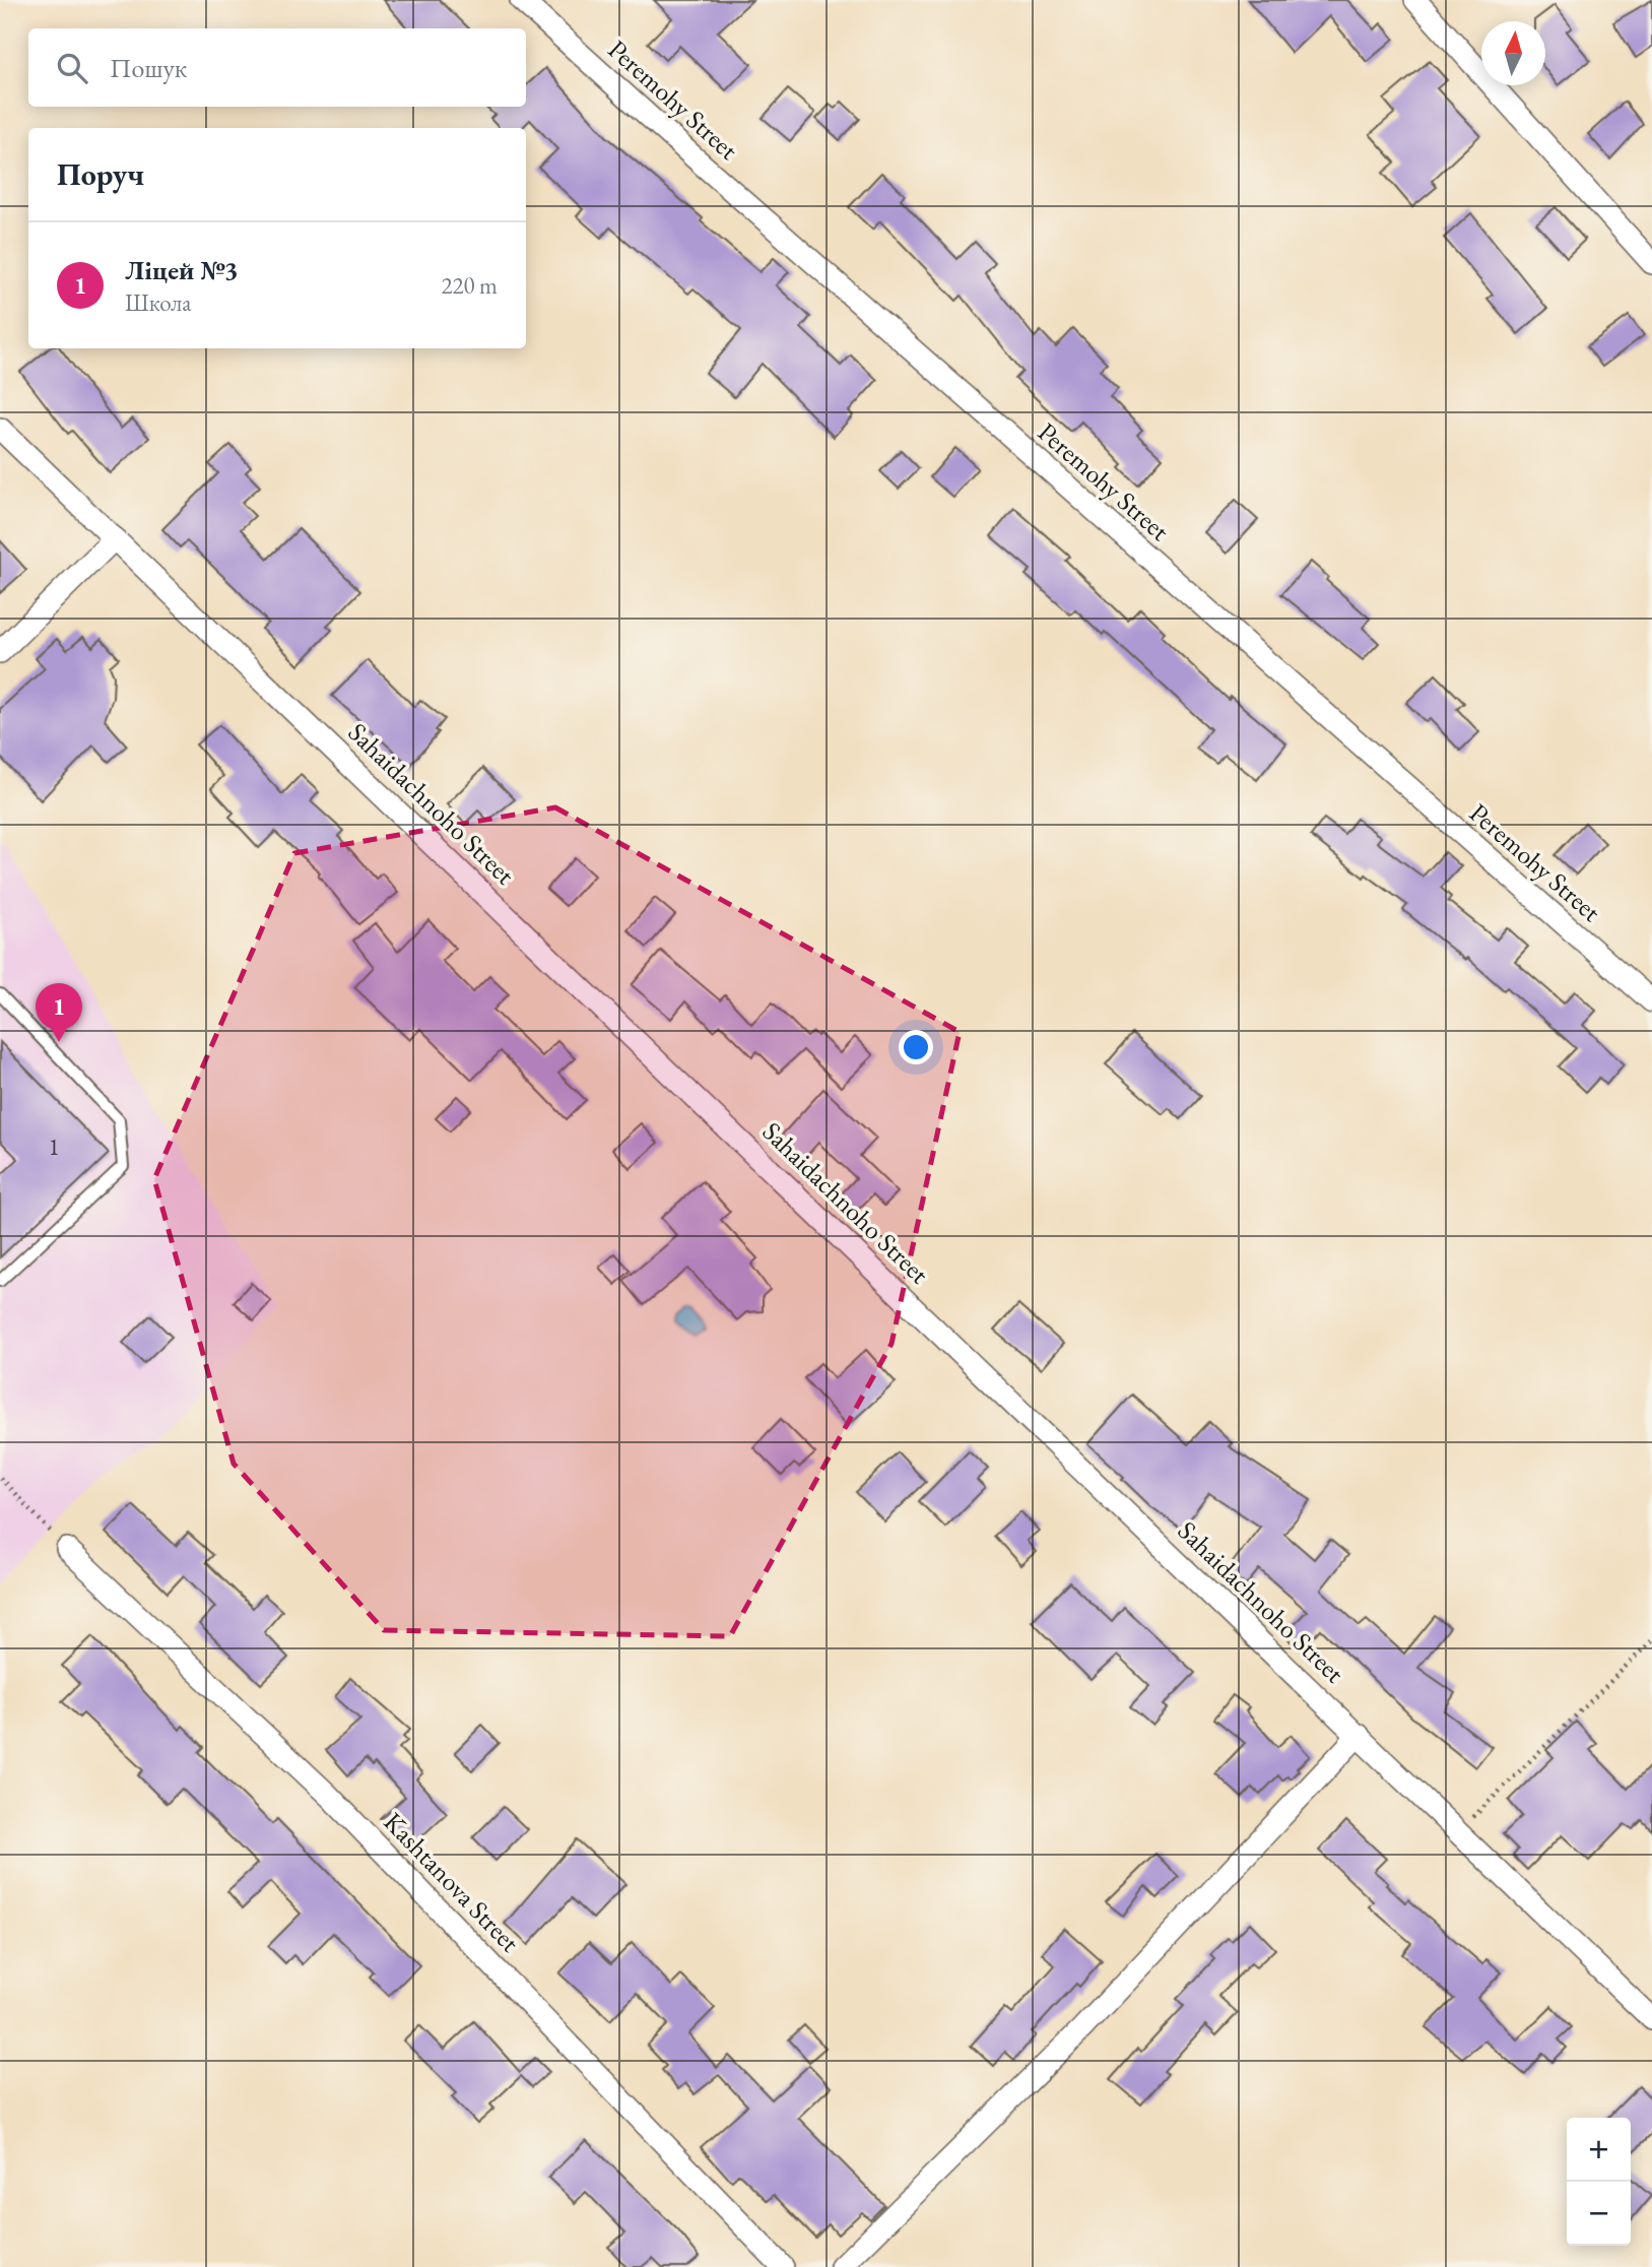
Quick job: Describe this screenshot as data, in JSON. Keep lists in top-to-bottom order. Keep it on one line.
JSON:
{"streets":{"street":["Peremohy Street","Sahaidachnoho Street","Kashtanova Street"]},"house_numbers":["1"],"north":"top","page":{"search":"Пошук","heading":"Поруч","list":[{"mark":"1","name":"Ліцей №3","note":"Школа","value":"220 m"}],"pins":"1","map_buttons":["+","−"]}}
